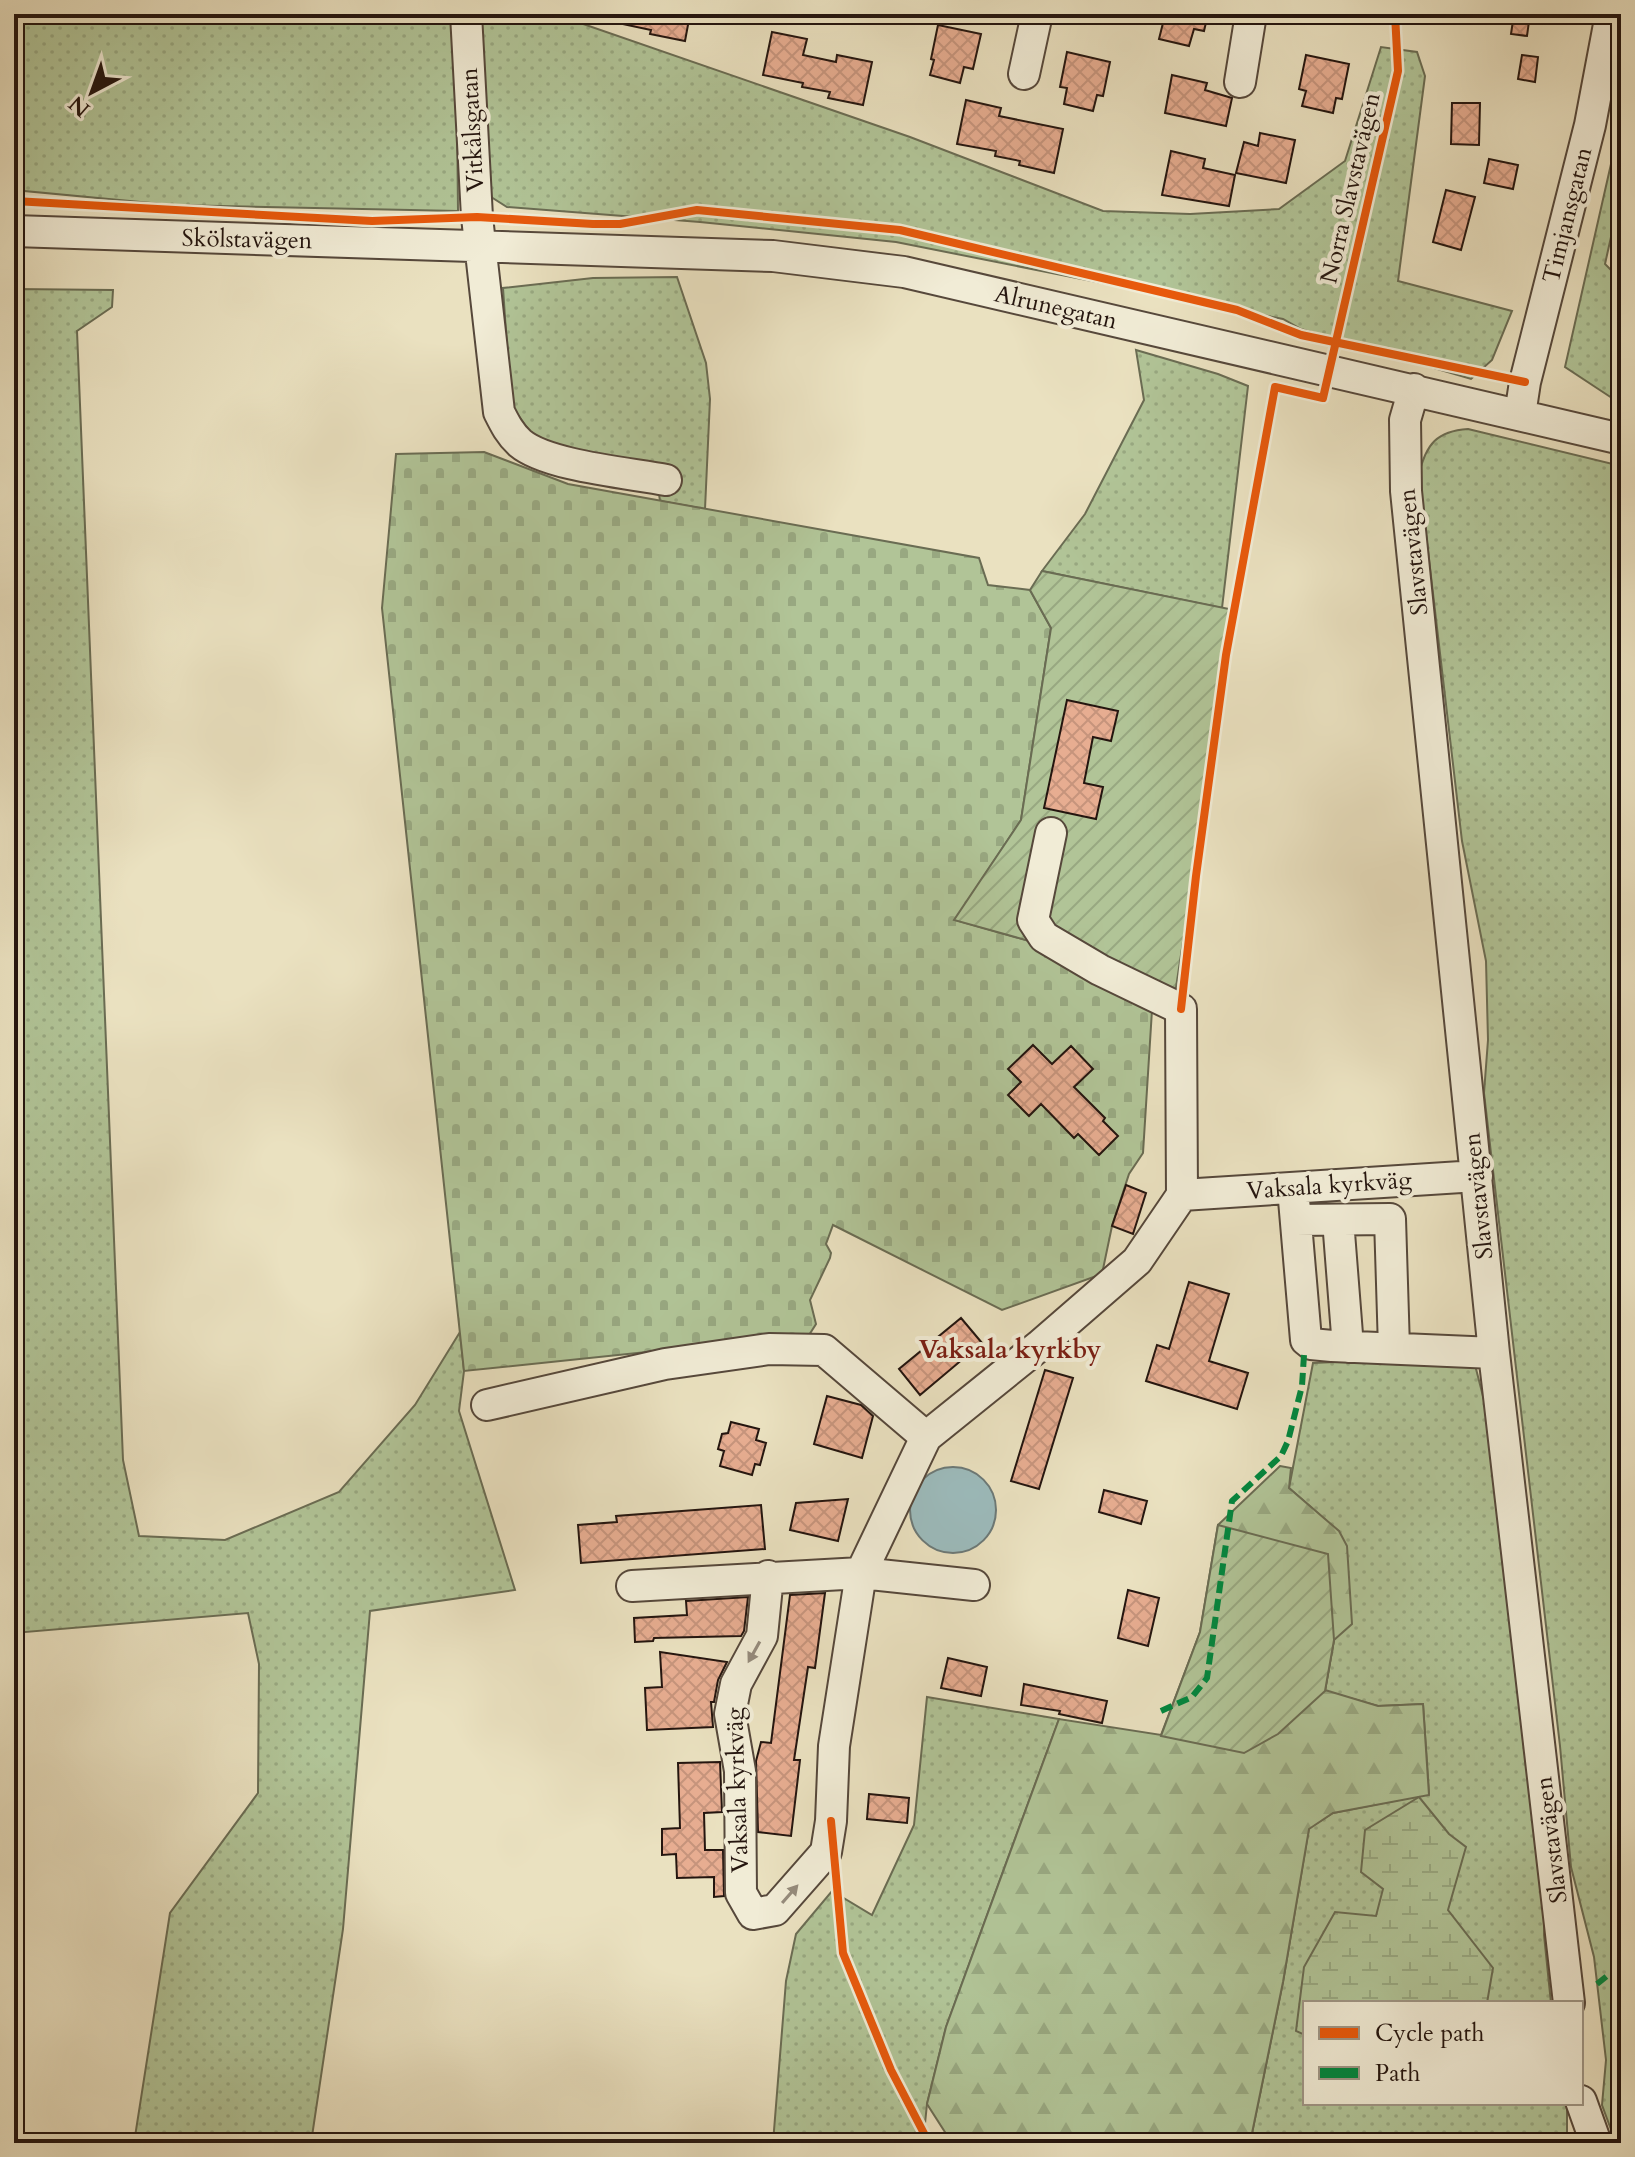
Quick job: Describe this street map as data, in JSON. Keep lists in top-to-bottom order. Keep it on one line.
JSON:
{"streets":{"street":["Vitkålsgatan","Timjansgatan","Skölstavägen","Alrunegatan","Slavstavägen","Vaksala kyrkväg"],"cycle path":["Norra Slavstavägen"]},"crossings":[["Vitkålsgatan","Skölstavägen"],["Vitkålsgatan","Alrunegatan"],["Timjansgatan","Alrunegatan"],["Skölstavägen","Alrunegatan"],["Alrunegatan","Slavstavägen"],["Slavstavägen","Vaksala kyrkväg"]],"districts":["Vaksala kyrkby"],"legend":["Cycle path","Path"],"north":"bottom left"}
